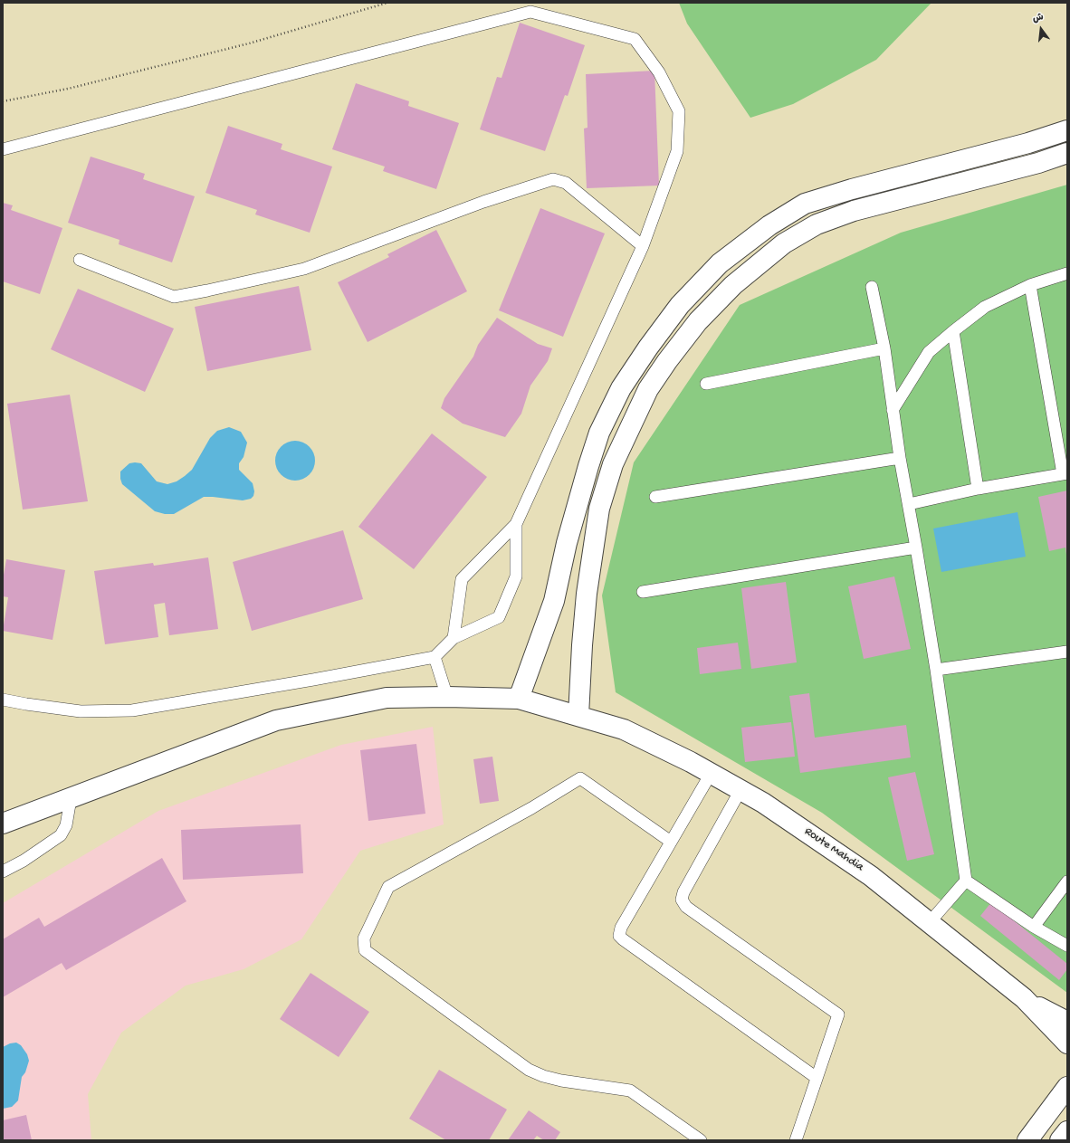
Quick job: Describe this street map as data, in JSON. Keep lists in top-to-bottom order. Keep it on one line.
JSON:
{"streets":{"street":["Route Mahdia"]},"north":"top"}
